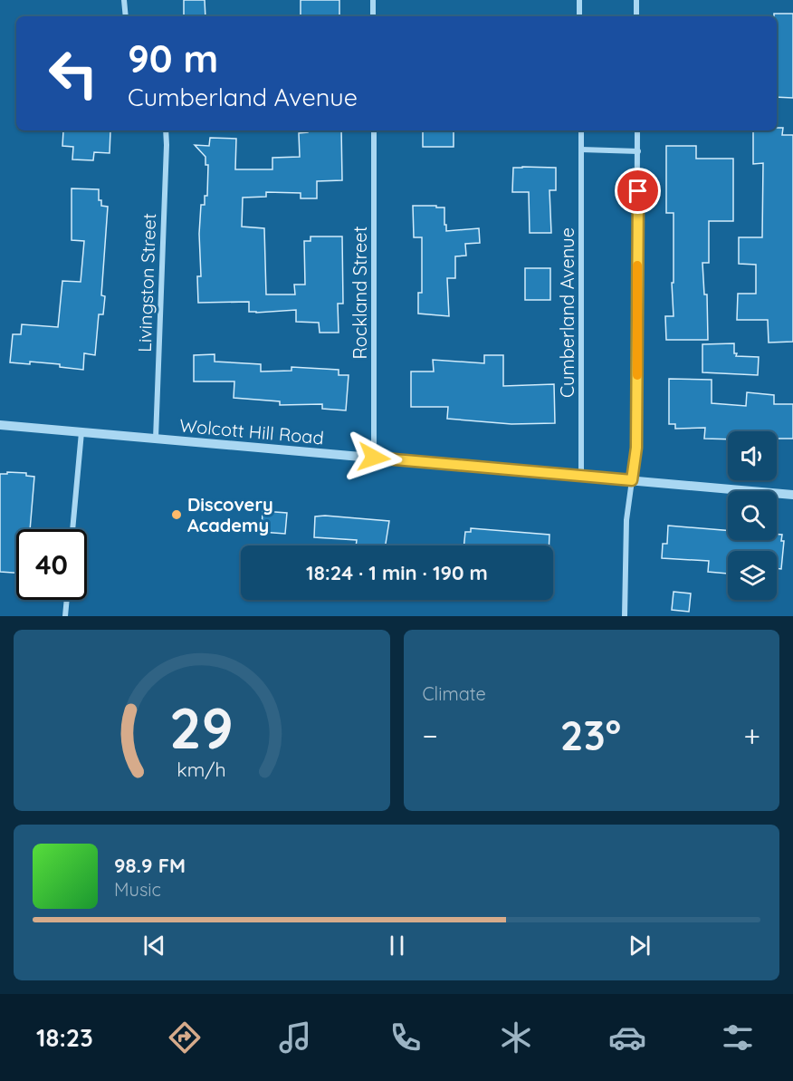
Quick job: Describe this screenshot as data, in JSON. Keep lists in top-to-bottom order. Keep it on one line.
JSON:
{"streets":{"street":["Livingston Street","Rockland Street","Cumberland Avenue","Wolcott Hill Road"]},"crossings":[["Livingston Street","Wolcott Hill Road"],["Rockland Street","Wolcott Hill Road"],["Cumberland Avenue","Wolcott Hill Road"]],"places":["Discovery Academy"],"page":{"turn":["90 m","Cumberland Avenue"],"limit":"40","trip":"18:24 · 1 min · 190 m","tile":"Climate","heat":["−","23°","+"],"song":["98.9 FM","Music"],"tabs":"18:23","gauge":["29","km/h"]}}
